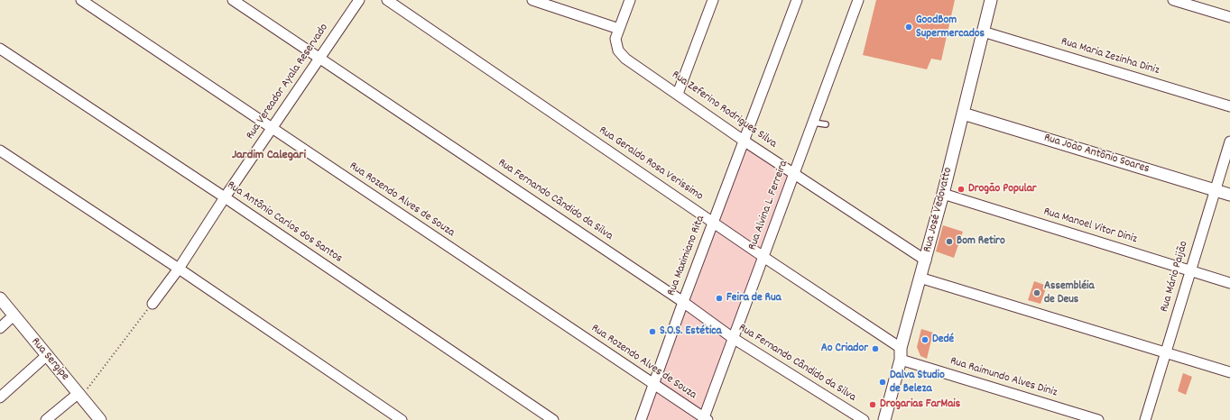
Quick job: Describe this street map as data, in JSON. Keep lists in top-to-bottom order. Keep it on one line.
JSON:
{"streets":{"street":["Rua Maria Zezinha Diniz","Rua Vereador Ayala Reservado","Rua Zeferino Rodrigues Silva","Rua João Antônio Soares","Rua Geraldo Rosa Verissimo","Rua Rozendo Alves de Souza","Rua Fernando Cândido da Silva","Rua Alvina L. Ferreira","Rua José Vedovatto","Rua Antônio Carlos dos Santos","Rua Manoel Vitor Diniz","Rua Maximiano Rita","Rua Mário Paijão","Rua Sergipe","Rua Raimundo Alves Diniz"]},"crossings":[["Rua Maria Zezinha Diniz","Rua José Vedovatto"],["Rua Vereador Ayala Reservado","Rua Rozendo Alves de Souza"],["Rua Vereador Ayala Reservado","Rua Fernando Cândido da Silva"],["Rua Vereador Ayala Reservado","Rua Antônio Carlos dos Santos"],["Rua Zeferino Rodrigues Silva","Rua Alvina L. Ferreira"],["Rua Zeferino Rodrigues Silva","Rua José Vedovatto"],["Rua Zeferino Rodrigues Silva","Rua Maximiano Rita"],["Rua João Antônio Soares","Rua José Vedovatto"],["Rua João Antônio Soares","Rua Mário Paijão"],["Rua Geraldo Rosa Verissimo","Rua Alvina L. Ferreira"],["Rua Geraldo Rosa Verissimo","Rua José Vedovatto"],["Rua Geraldo Rosa Verissimo","Rua Maximiano Rita"],["Rua Geraldo Rosa Verissimo","Rua Raimundo Alves Diniz"],["Rua Rozendo Alves de Souza","Rua Alvina L. Ferreira"],["Rua Rozendo Alves de Souza","Rua Maximiano Rita"],["Rua Fernando Cândido da Silva","Rua Alvina L. Ferreira"],["Rua Fernando Cândido da Silva","Rua Maximiano Rita"],["Rua José Vedovatto","Rua Manoel Vitor Diniz"],["Rua José Vedovatto","Rua Raimundo Alves Diniz"],["Rua Manoel Vitor Diniz","Rua Mário Paijão"]],"districts":["Jardim Calegari"],"places":["GoodBom Supermercados","Drogão Popular","Bom Retiro","Assembléia de Deus","Feira de Rua","S.O.S. Estética","Dedé","Ao Criador","Dalva Studio de Beleza","Drogarias FarMais"]}
